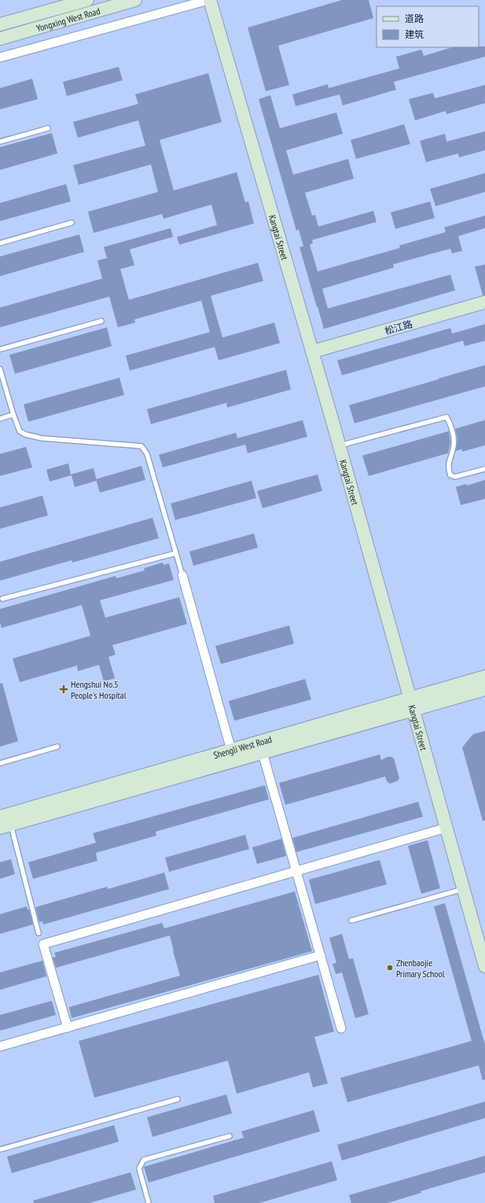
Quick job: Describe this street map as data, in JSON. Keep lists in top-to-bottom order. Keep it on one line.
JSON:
{"streets":{"main road":["Yongxing West Road","Kangtai Street","松江路","Shengli West Road"]},"crossings":[["Kangtai Street","松江路"],["Kangtai Street","Shengli West Road"]],"places":{"health":["Hengshui No.5 People's Hospital"],"other":["Zhenbaojie Primary School"]},"legend":["道路","建筑"]}
